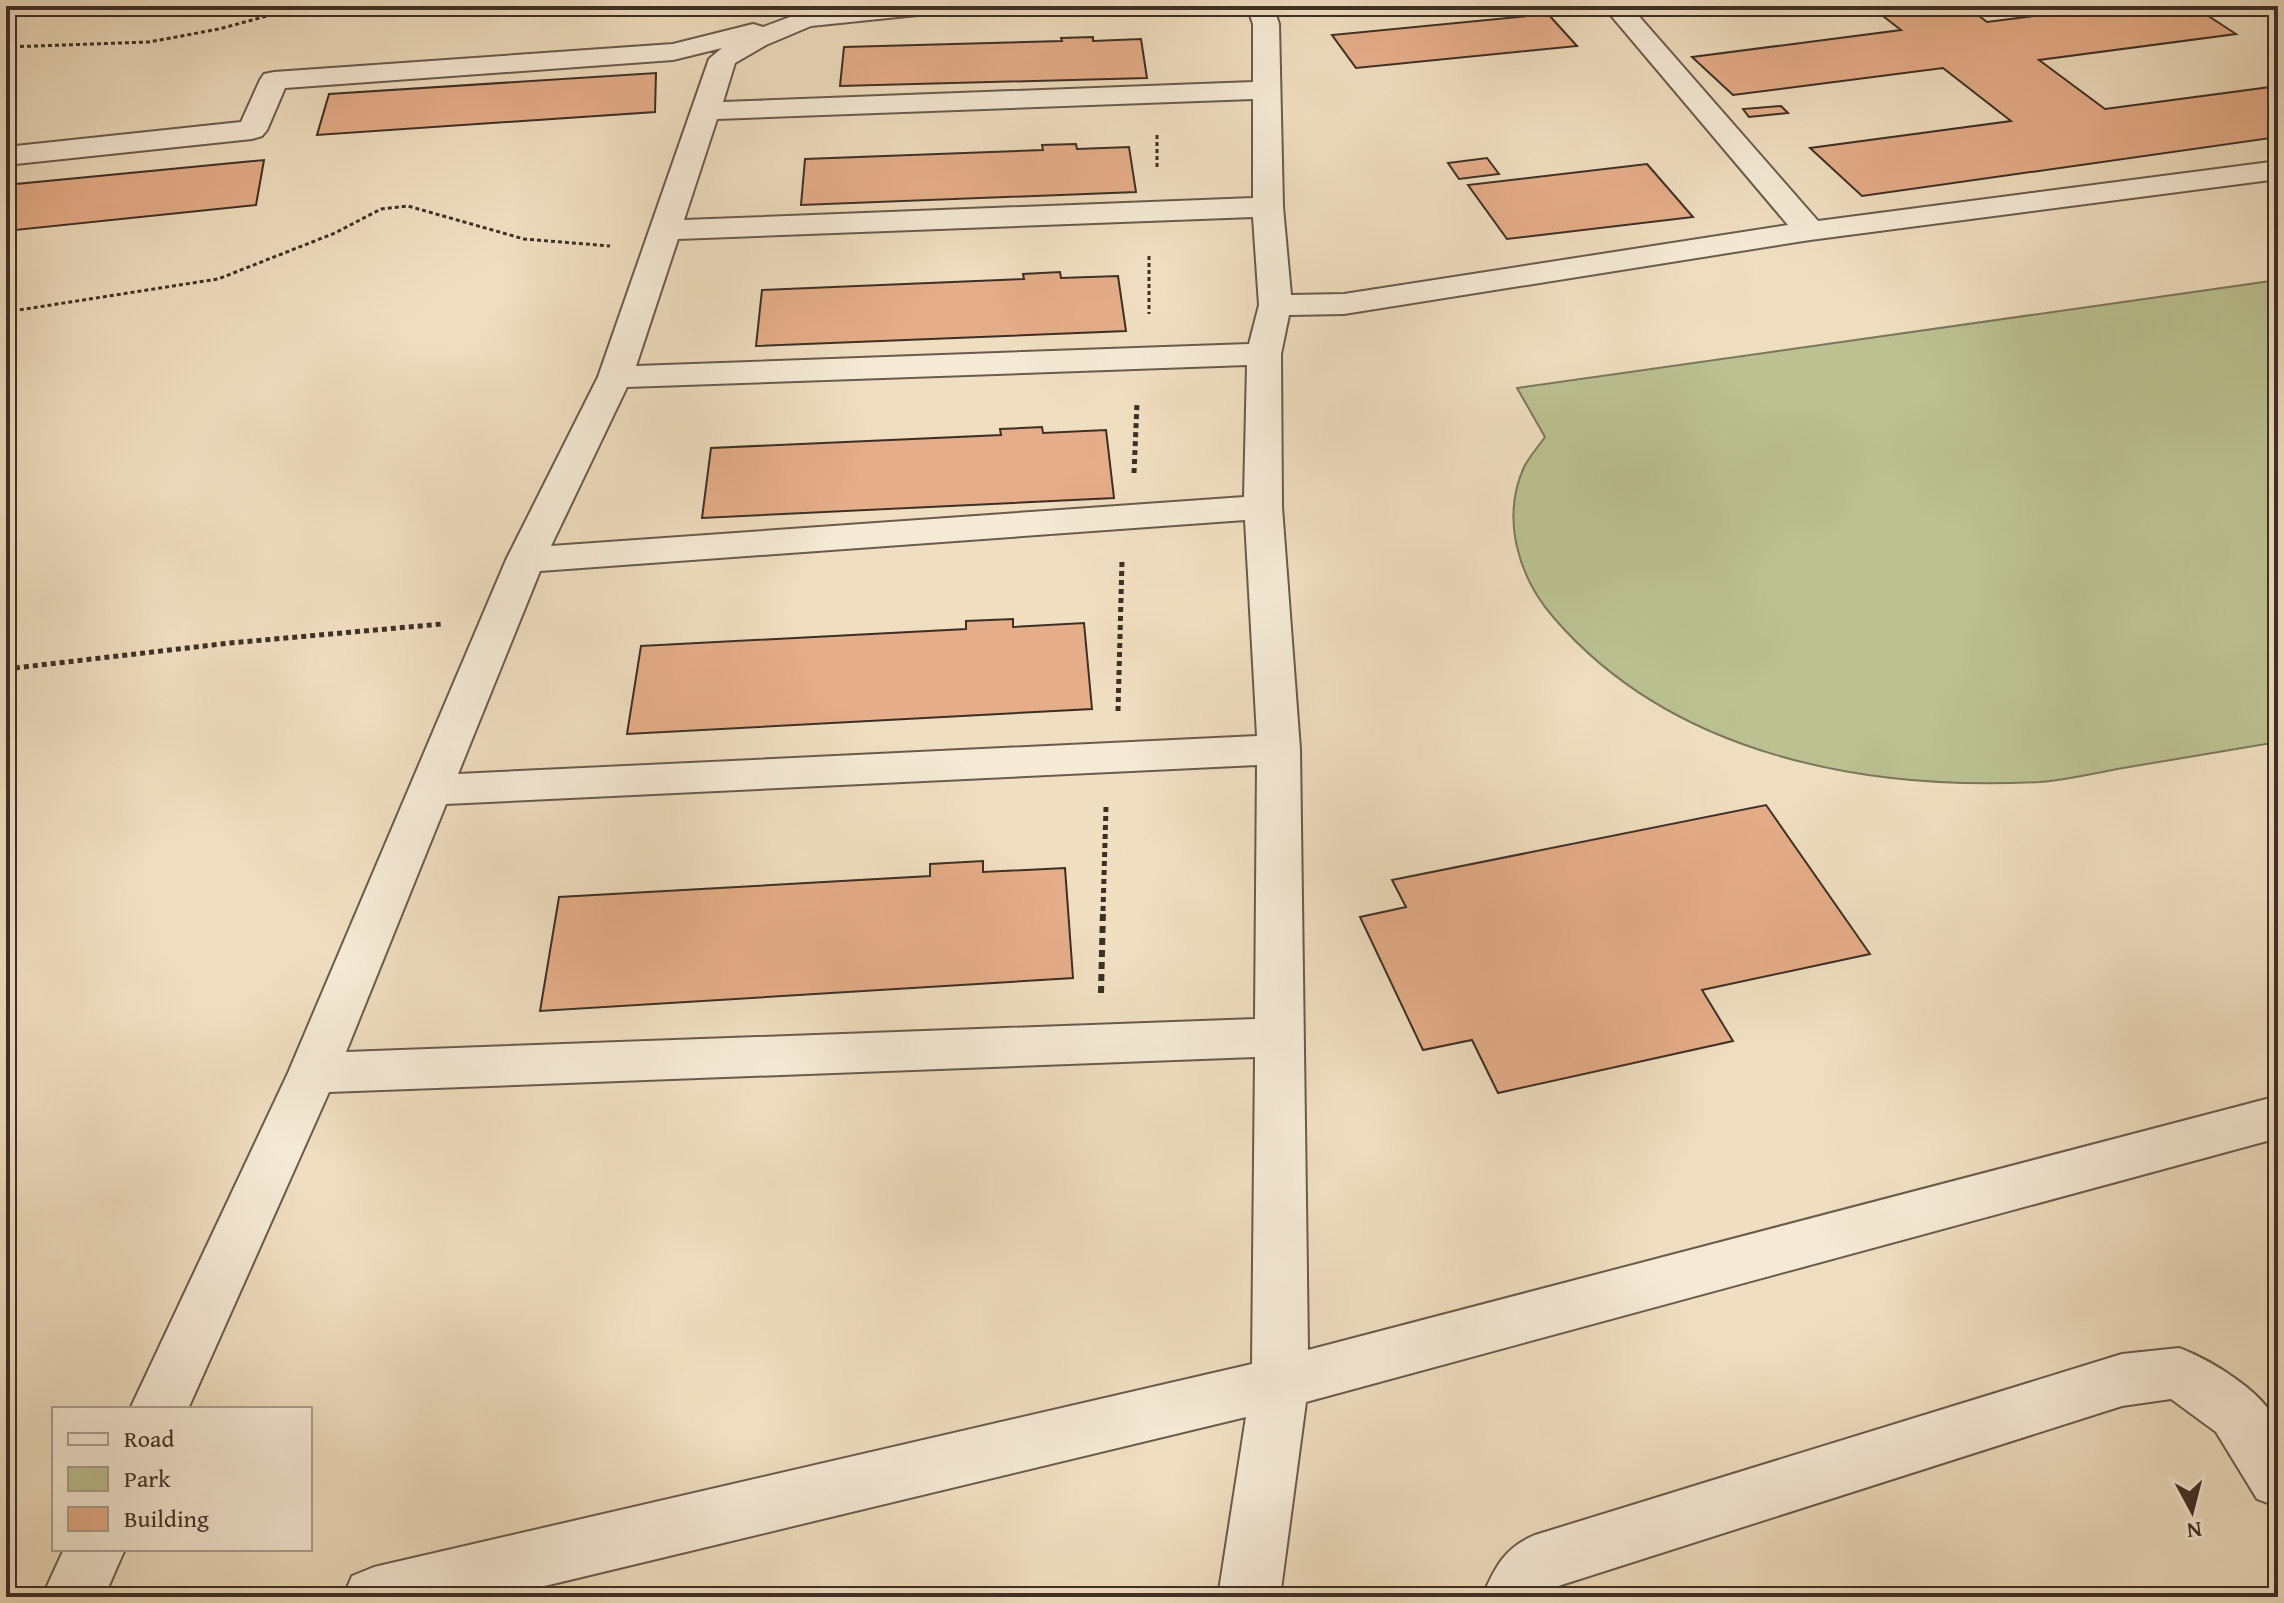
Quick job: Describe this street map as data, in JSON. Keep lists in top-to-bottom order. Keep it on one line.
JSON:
{"legend":["Road","Park","Building"],"north":"bottom"}
